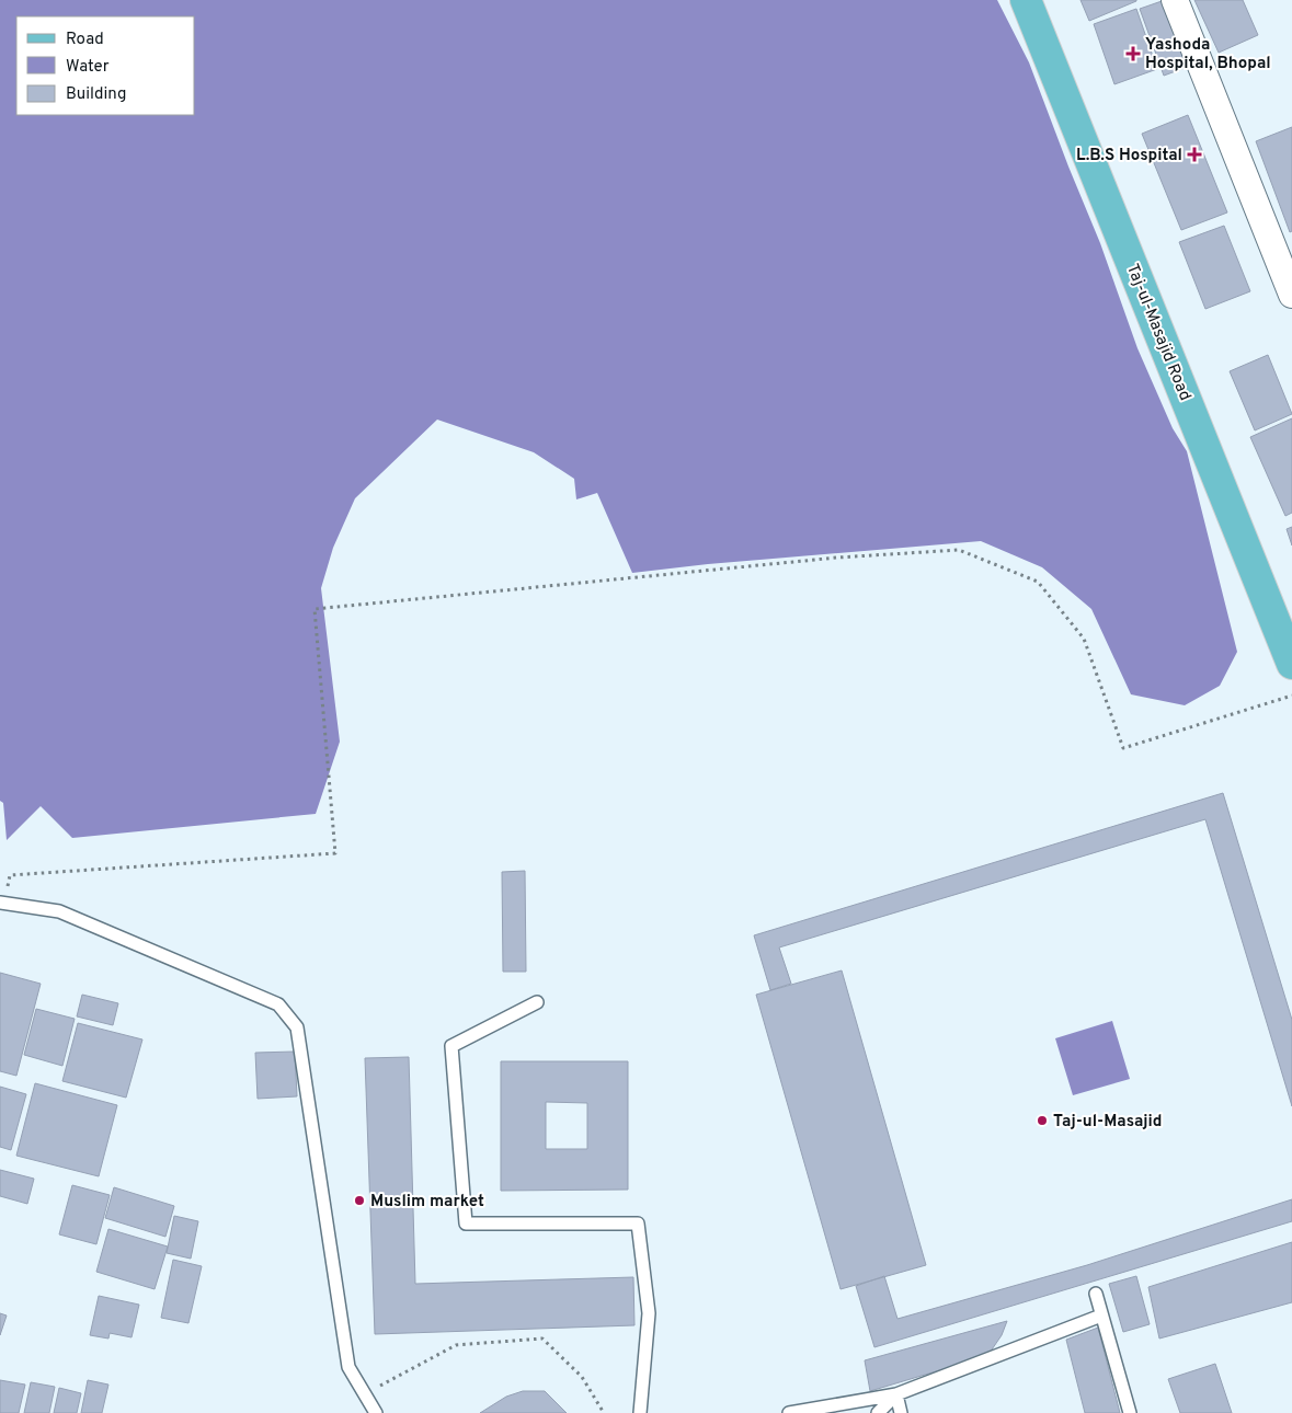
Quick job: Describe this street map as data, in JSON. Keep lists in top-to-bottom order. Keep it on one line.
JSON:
{"streets":{"main road":["Taj-ul-Masajid Road"]},"places":{"health":["Yashoda Hospital, Bhopal","L.B.S Hospital"],"other":["Taj-ul-Masajid","Muslim market"]},"legend":["Road","Water","Building"]}
